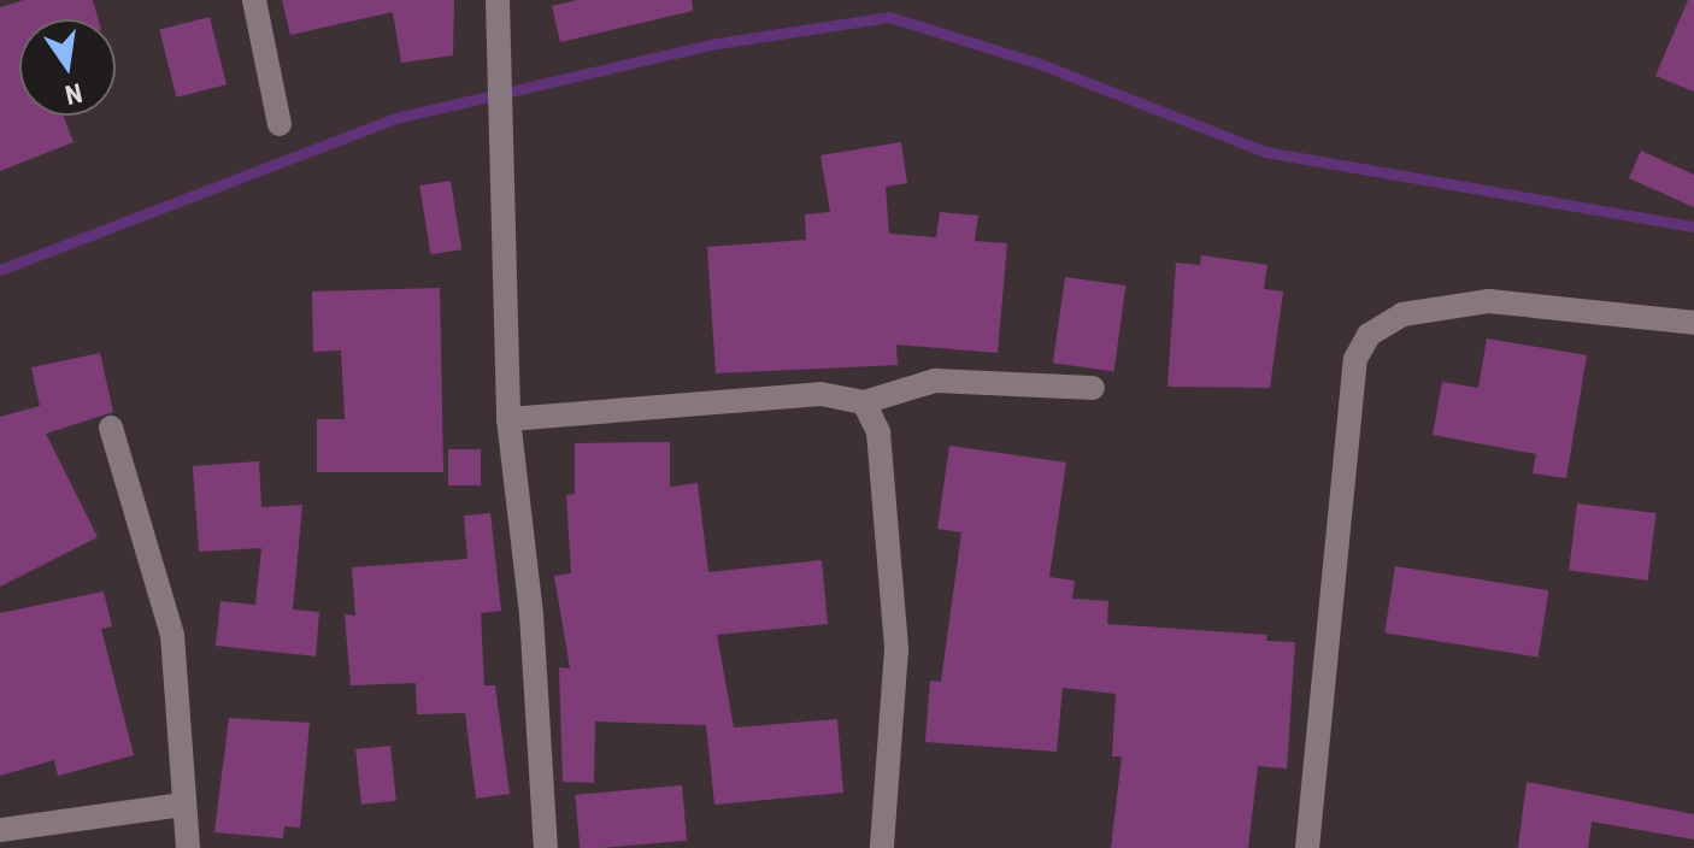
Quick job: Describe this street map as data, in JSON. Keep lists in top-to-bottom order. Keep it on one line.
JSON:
{"north":"bottom"}
